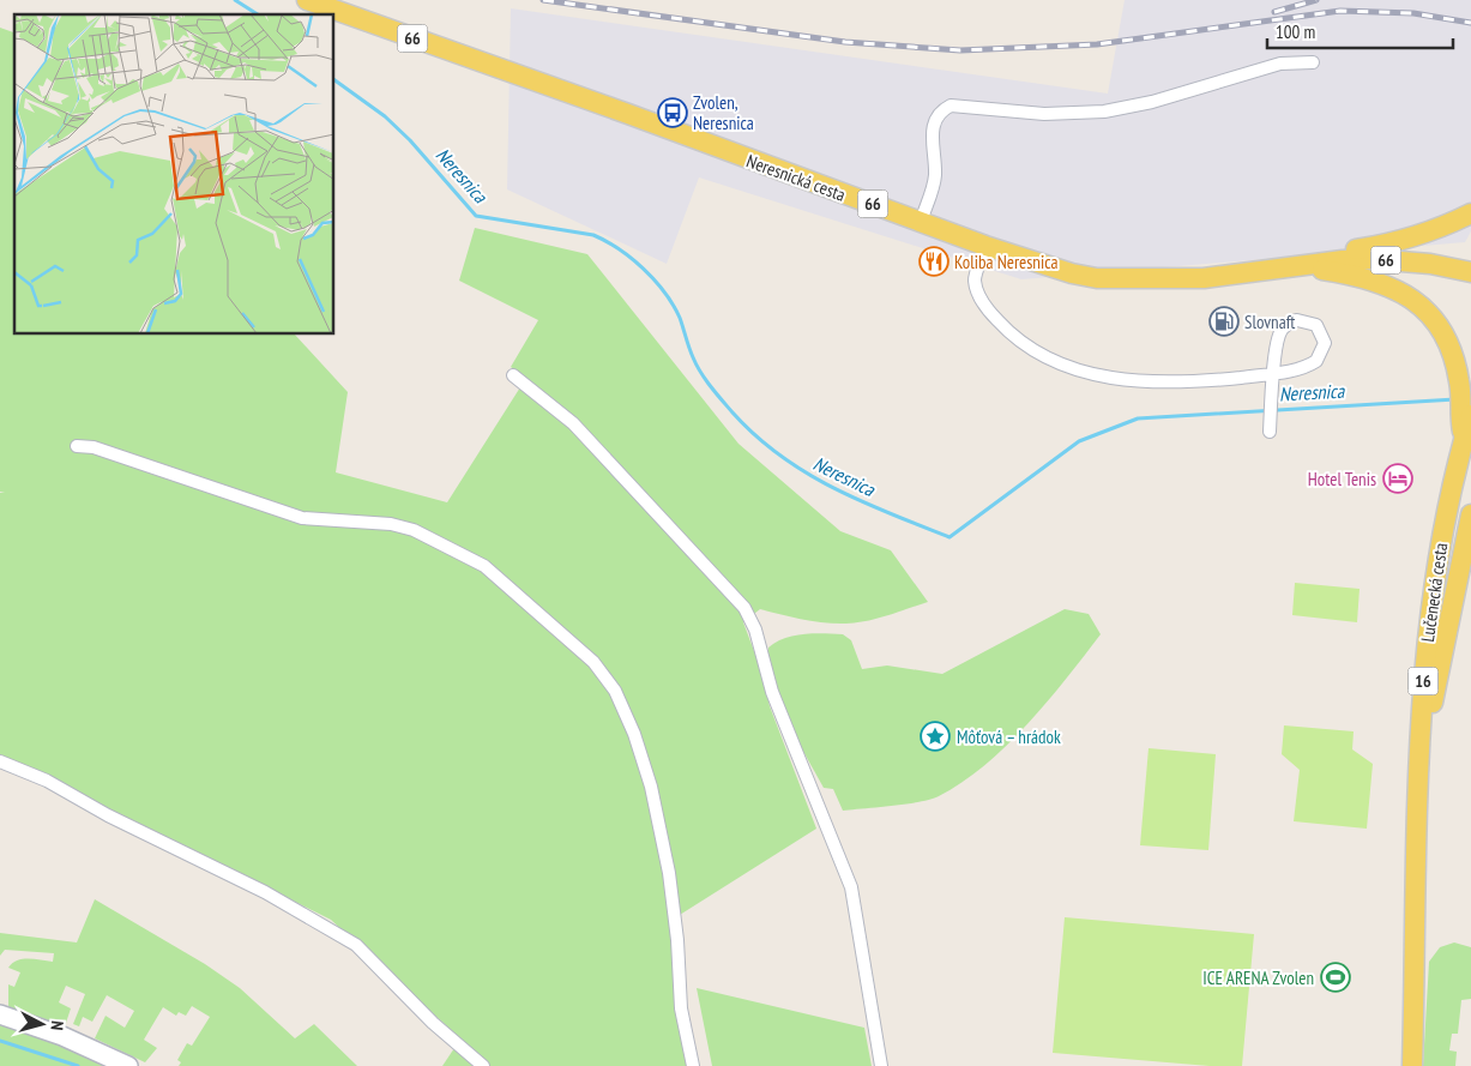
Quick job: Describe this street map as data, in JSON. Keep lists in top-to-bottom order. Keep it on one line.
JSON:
{"streets":{"main road":["66","Neresnická cesta","Lučenecká cesta","16"]},"crossings":[["66","Neresnická cesta"],["66","Lučenecká cesta"],["Neresnická cesta","Lučenecká cesta"]],"water":["Neresnica"],"places":{"bus stop":["Zvolen, Neresnica"],"restaurant":["Koliba Neresnica"],"fuel station":["Slovnaft"],"hotel":["Hotel Tenis"],"place":["Môťová – hrádok"],"sports":["ICE ARENA Zvolen"]},"scale_bar":"100 m","north":"right"}
